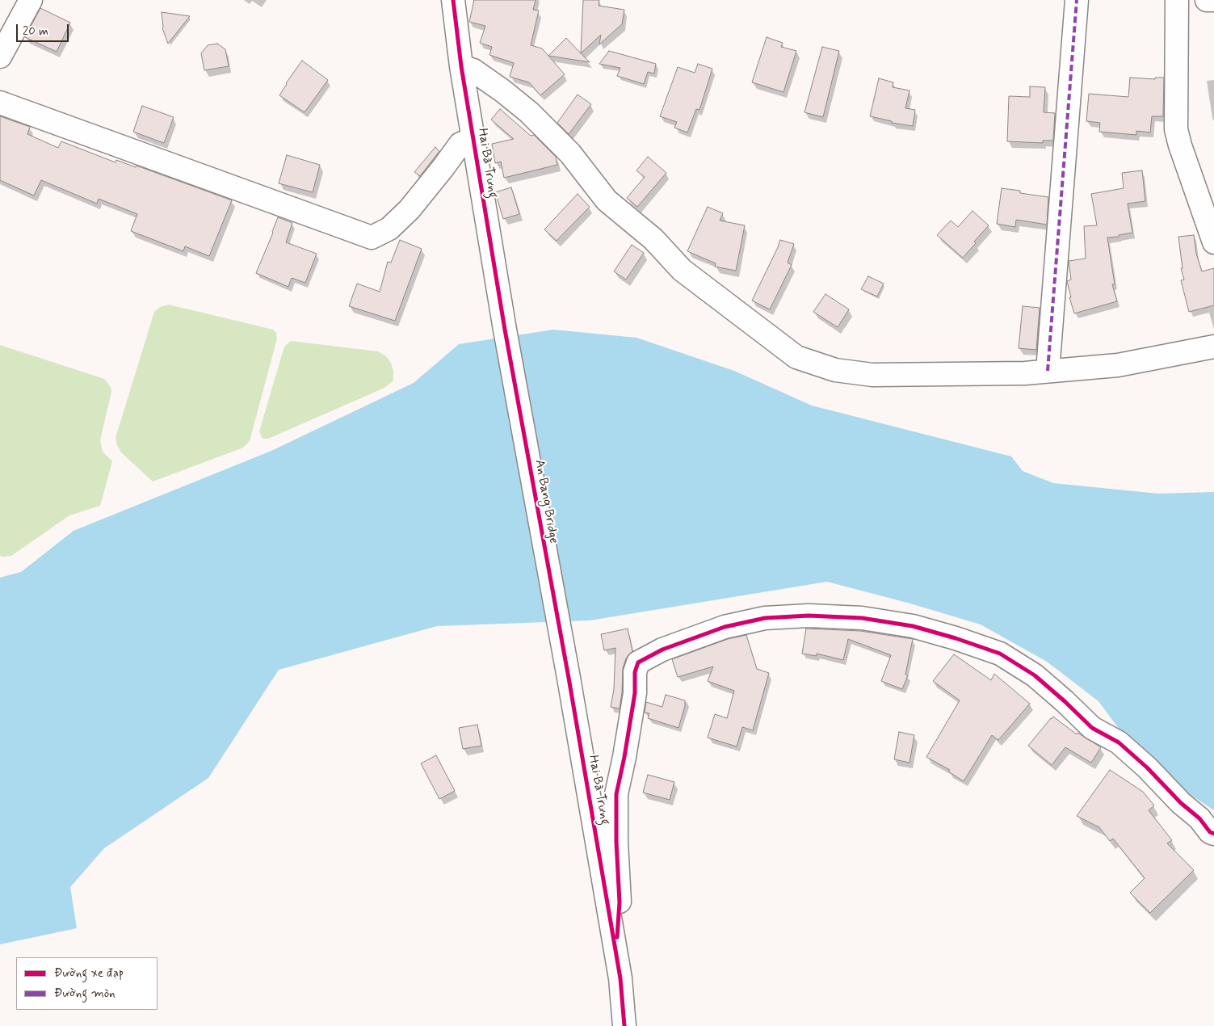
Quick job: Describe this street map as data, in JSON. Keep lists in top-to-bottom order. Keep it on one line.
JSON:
{"streets":{"street":["Hai Bà Trưng","An Bang Bridge"]},"crossings":[["Hai Bà Trưng","An Bang Bridge"]],"legend":["Đường xe đạp","Đường mòn"],"scale_bar":"20 m"}
